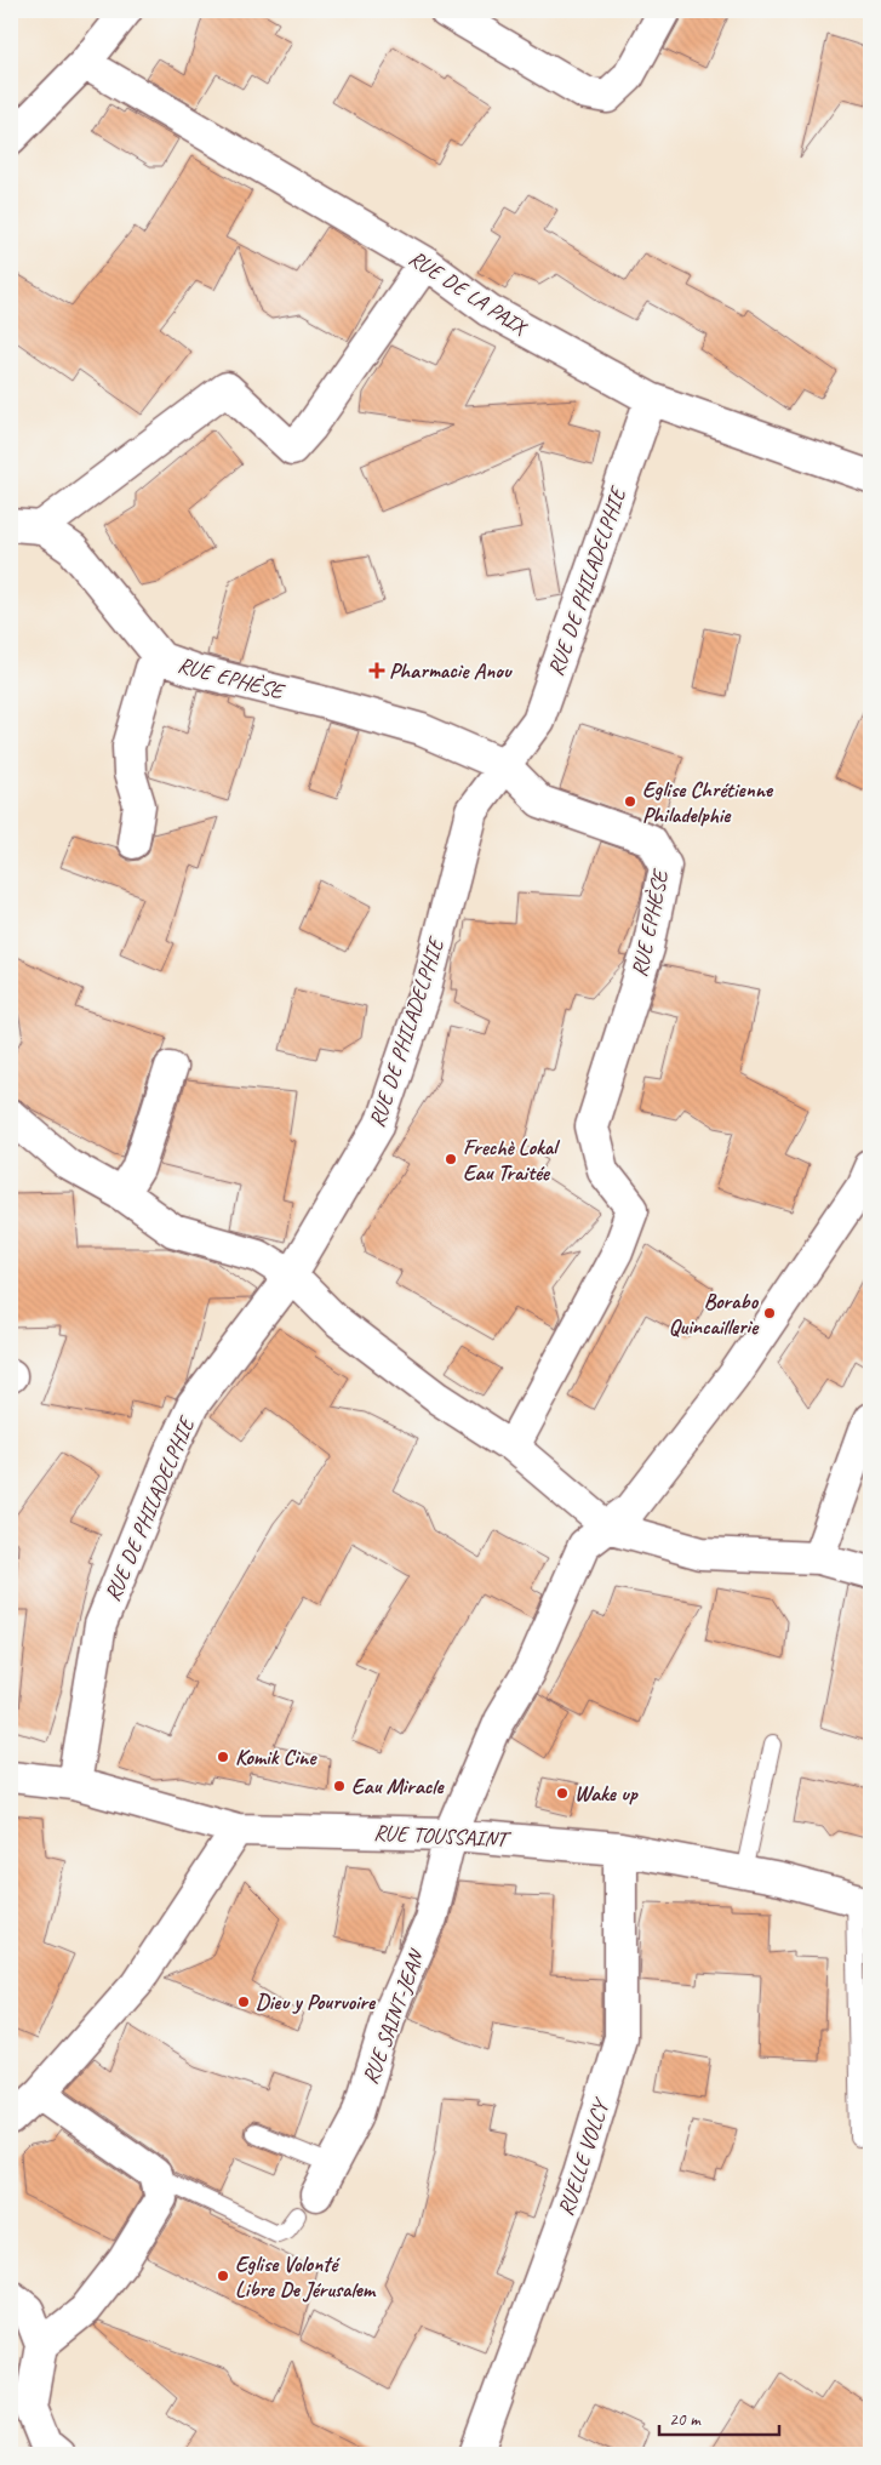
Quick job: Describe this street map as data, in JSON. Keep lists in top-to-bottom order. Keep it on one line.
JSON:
{"streets":{"street":["RUE DE LA PAIX","RUE DE PHILADELPHIE","RUE EPHÈSE","RUE TOUSSAINT","RUE SAINT-JEAN","RUELLE VOLCY"]},"crossings":[["RUE DE LA PAIX","RUE DE PHILADELPHIE"],["RUE DE PHILADELPHIE","RUE EPHÈSE"],["RUE DE PHILADELPHIE","RUE TOUSSAINT"],["RUE TOUSSAINT","RUE SAINT-JEAN"],["RUE TOUSSAINT","RUELLE VOLCY"]],"places":{"health":["Pharmacie Anou"],"other":["Eglise Chrétienne Philadelphie","Frechè Lokal Eau Traitée","Borabo Quincaillerie","Komik Cine","Eau Miracle","Wake up","Dieu y Pourvoire","Eglise Volonté Libre De Jérusalem"]},"scale_bar":"20 m"}
